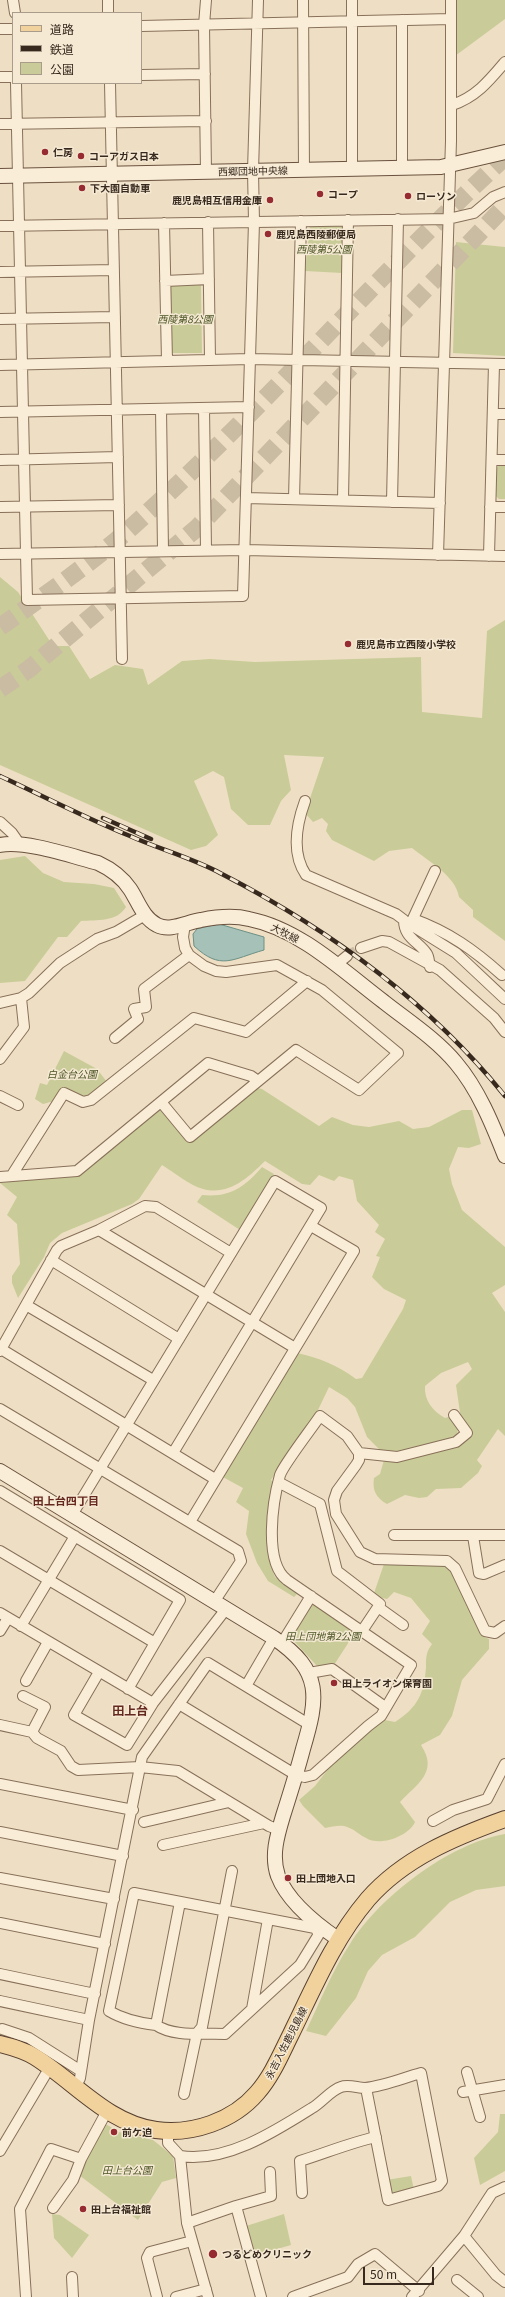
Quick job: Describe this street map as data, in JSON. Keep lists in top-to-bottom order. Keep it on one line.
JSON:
{"streets":{"main road":["永吉入佐鹿児島線"],"street":["西郷団地中央線","大牧線"]},"districts":["田上台四丁目","田上台"],"parks":["西陵第5公園","西陵第8公園","白金台公園","田上団地第2公園","田上台公園"],"places":["仁房","コーアガス日本","下大園自動車","コープ","ローソン","鹿児島相互信用金庫","鹿児島西陵郵便局","鹿児島市立西陵小学校","田上ライオン保育園","田上団地入口","前ケ迫","田上台福祉館","つるどめクリニック"],"legend":["道路","鉄道","公園"],"scale_bar":"50 m"}
